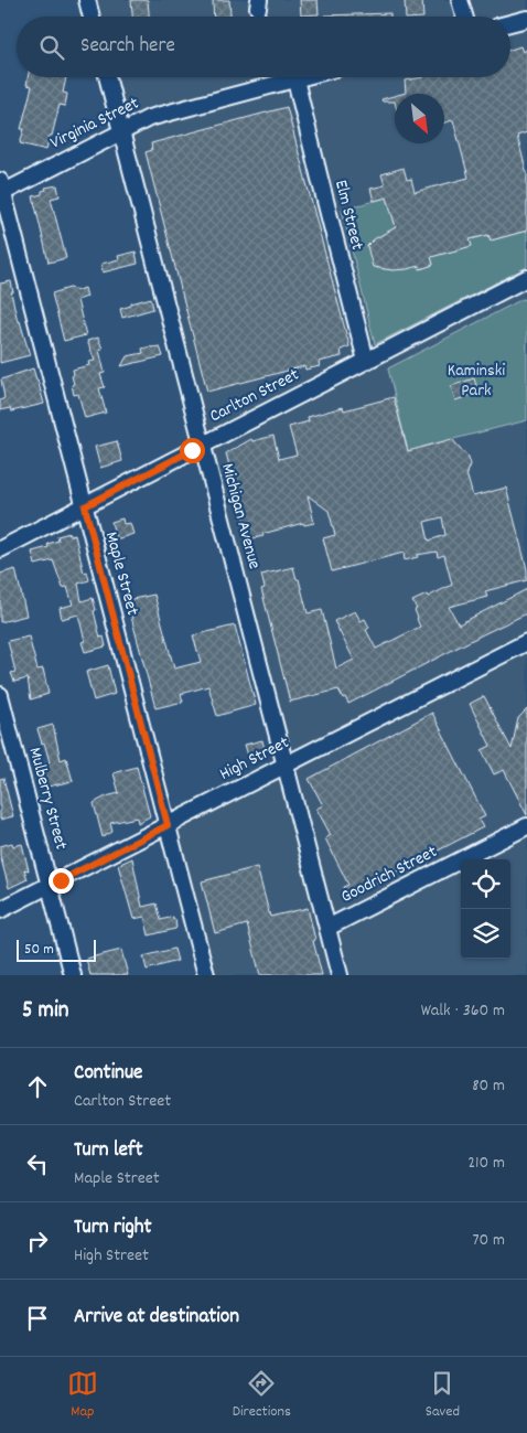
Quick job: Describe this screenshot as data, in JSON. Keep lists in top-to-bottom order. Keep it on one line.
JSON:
{"streets":{"street":["Virginia Street","Elm Street","Carlton Street","Michigan Avenue","Maple Street","High Street","Mulberry Street","Goodrich Street"]},"crossings":[["Virginia Street","Elm Street"],["Virginia Street","Michigan Avenue"],["Virginia Street","Maple Street"],["Elm Street","Carlton Street"],["Carlton Street","Michigan Avenue"],["Carlton Street","Maple Street"],["Michigan Avenue","High Street"],["Michigan Avenue","Goodrich Street"],["Maple Street","High Street"],["High Street","Mulberry Street"]],"parks":["Kaminski Park"],"scale_bar":"50 m","north":"bottom right","page":{"search":"Search here","scale":"50 m","heading":["5 min","Walk · 360 m"],"list":[["Continue","Carlton Street","80 m"],["Turn left","Maple Street","210 m"],["Turn right","High Street","70 m"],"Arrive at destination"],"nav":["Map","Directions","Saved"]}}
